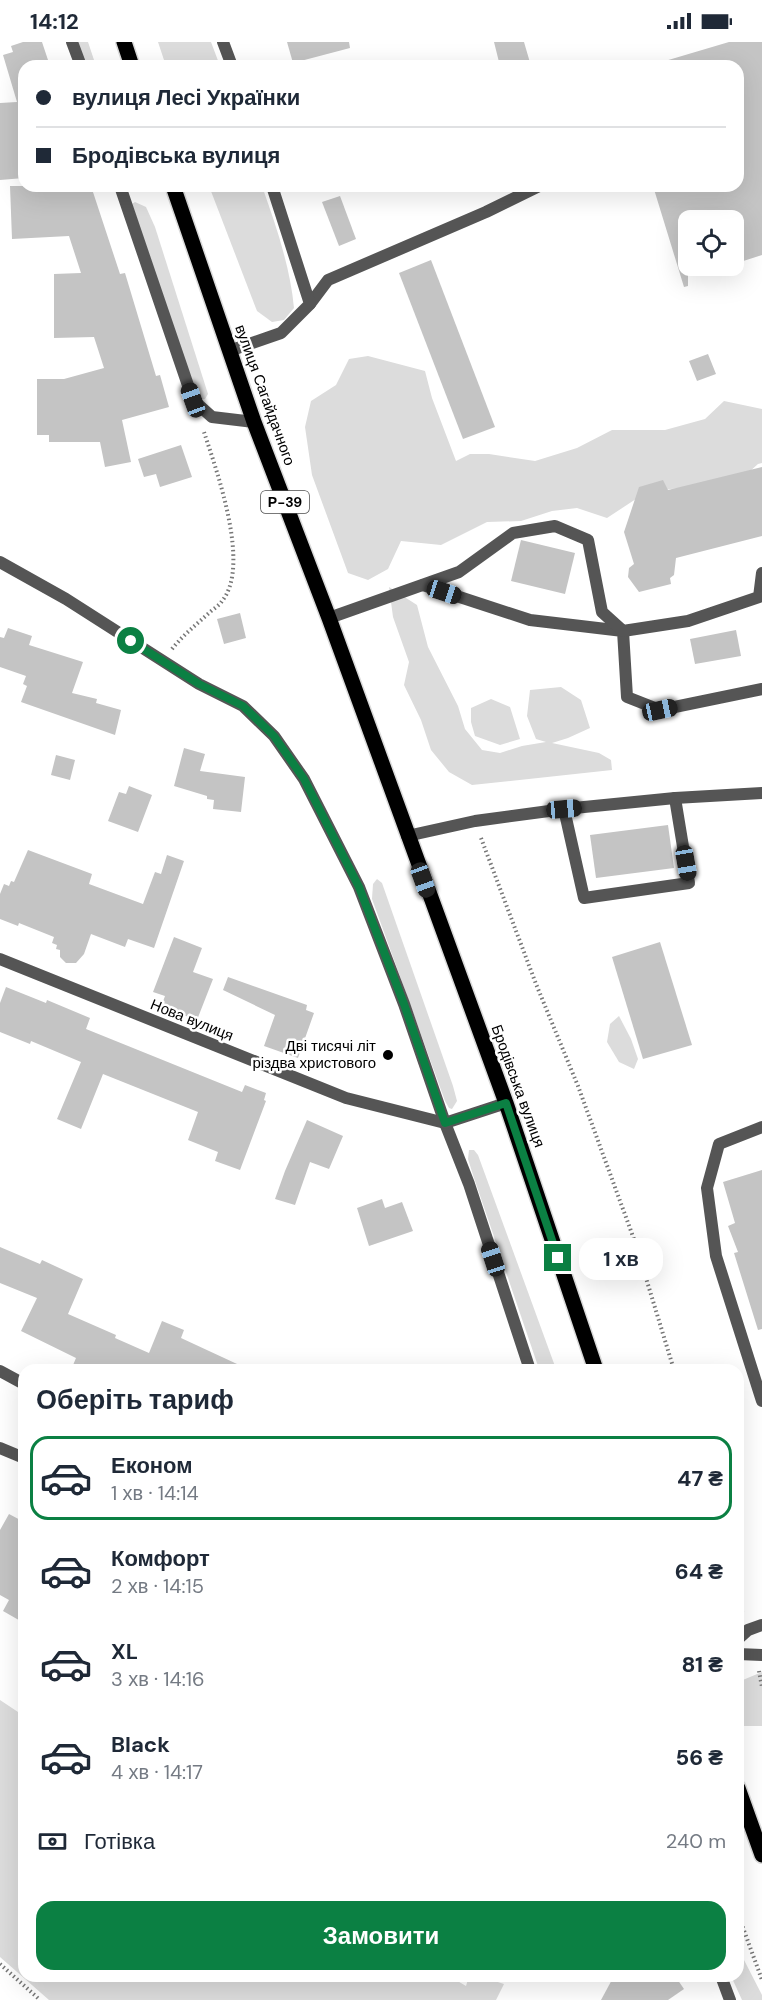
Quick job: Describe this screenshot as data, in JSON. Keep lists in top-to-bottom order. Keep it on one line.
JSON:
{"streets":{"main road":["вулиця Сагайдачного","Р-39","Бродівська вулиця"],"street":["Нова вулиця"]},"crossings":[["вулиця Сагайдачного","Бродівська вулиця"]],"places":["Дві тисячі літ різдва христового"],"page":{"status":"14:12","banner":["вулиця Лесі Українки","Бродівська вулиця"],"bubble":"1 хв","heading":"Оберіть тариф","list":[{"name":"Економ","note":"1 хв · 14:14","value":"47 ₴"},{"name":"Комфорт","note":"2 хв · 14:15","value":"64 ₴"},{"name":"XL","note":"3 хв · 14:16","value":"81 ₴"},{"name":"Black","note":"4 хв · 14:17","value":"56 ₴"}],"pay":["Готівка","240 m"],"buttons":"Замовити"}}
